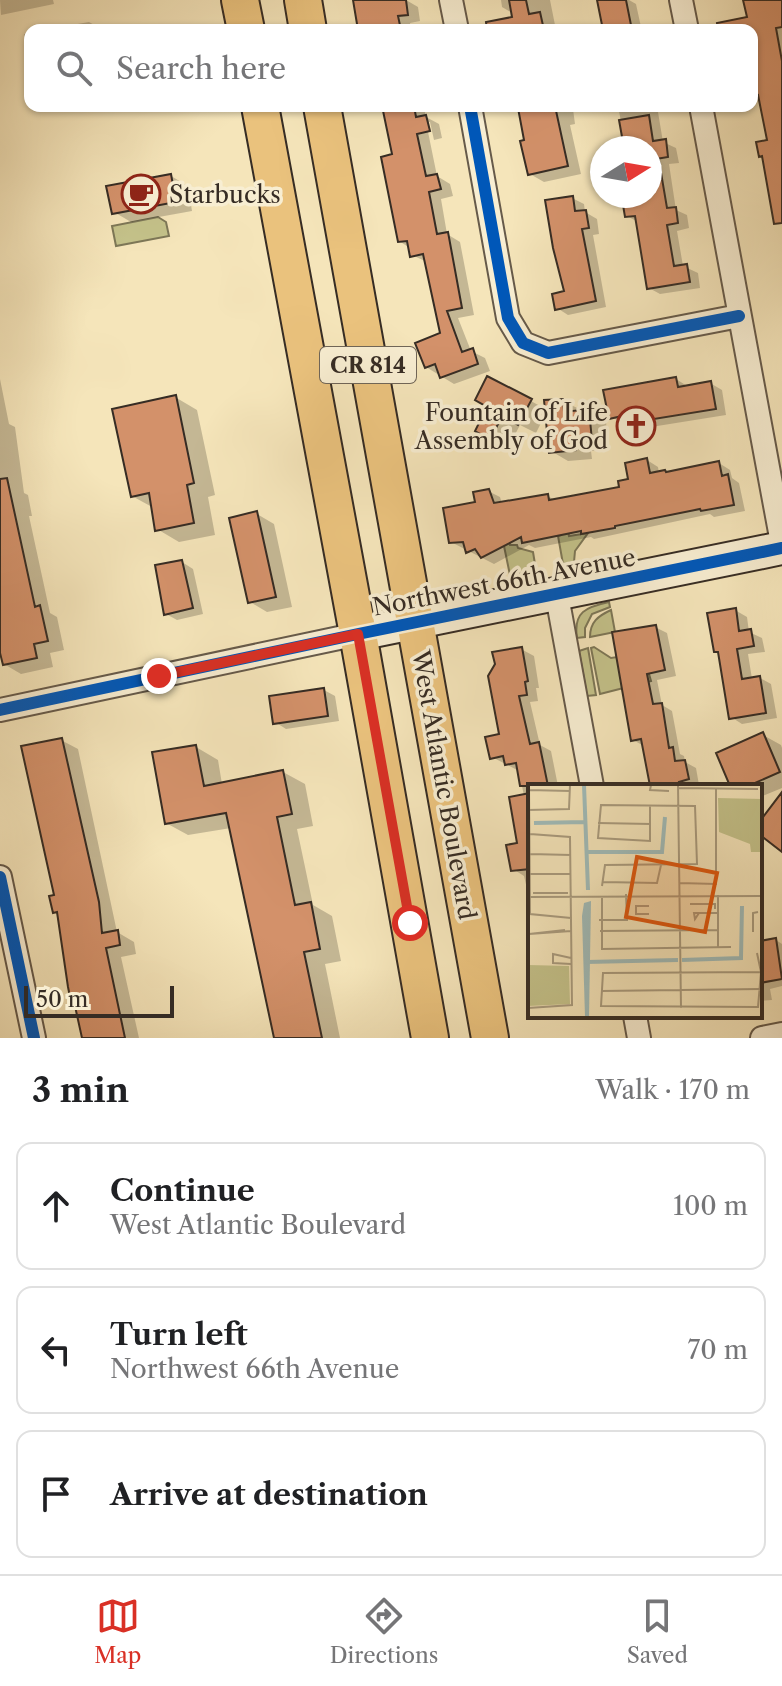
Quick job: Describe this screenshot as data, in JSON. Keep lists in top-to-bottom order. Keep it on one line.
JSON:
{"streets":{"main road":["CR 814","West Atlantic Boulevard"],"street":["Northwest 66th Avenue"]},"crossings":[["CR 814","Northwest 66th Avenue"],["Northwest 66th Avenue","West Atlantic Boulevard"]],"places":{"cafe":["Starbucks"],"church":["Fountain of Life Assembly of God"]},"scale_bar":"50 m","north":"right","page":{"search":"Search here","scale":"50 m","heading":["3 min","Walk · 170 m"],"list":[["Continue","West Atlantic Boulevard","100 m"],["Turn left","Northwest 66th Avenue","70 m"],"Arrive at destination"],"nav":["Map","Directions","Saved"]}}
